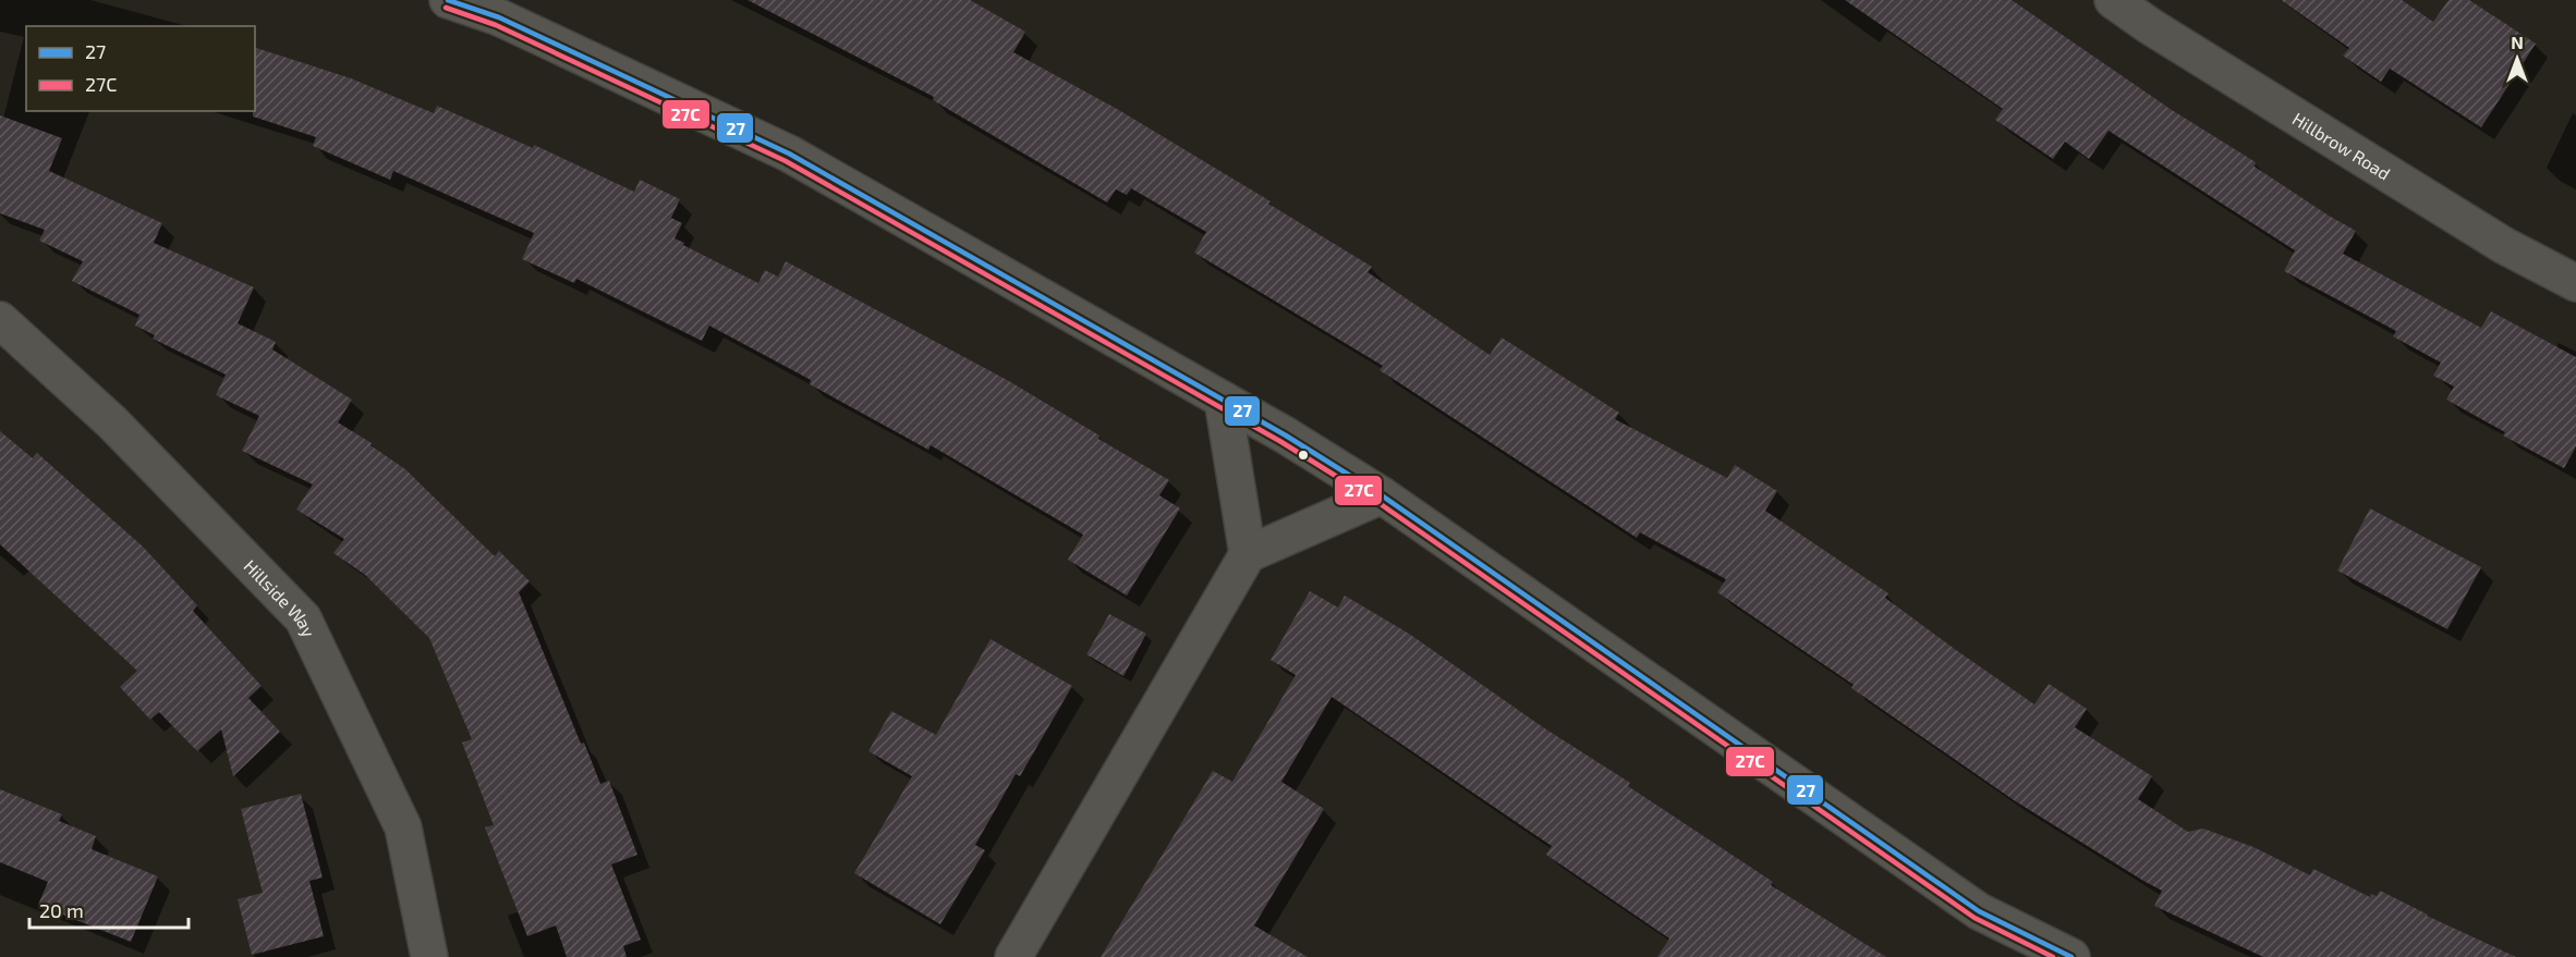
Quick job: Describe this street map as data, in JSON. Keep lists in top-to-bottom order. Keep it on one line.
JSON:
{"streets":{"street":["Hillbrow Road","Hillside Way"]},"lines":["transit line 27","transit line 27C"],"legend":["27","27C"],"scale_bar":"20 m","north":"top"}
